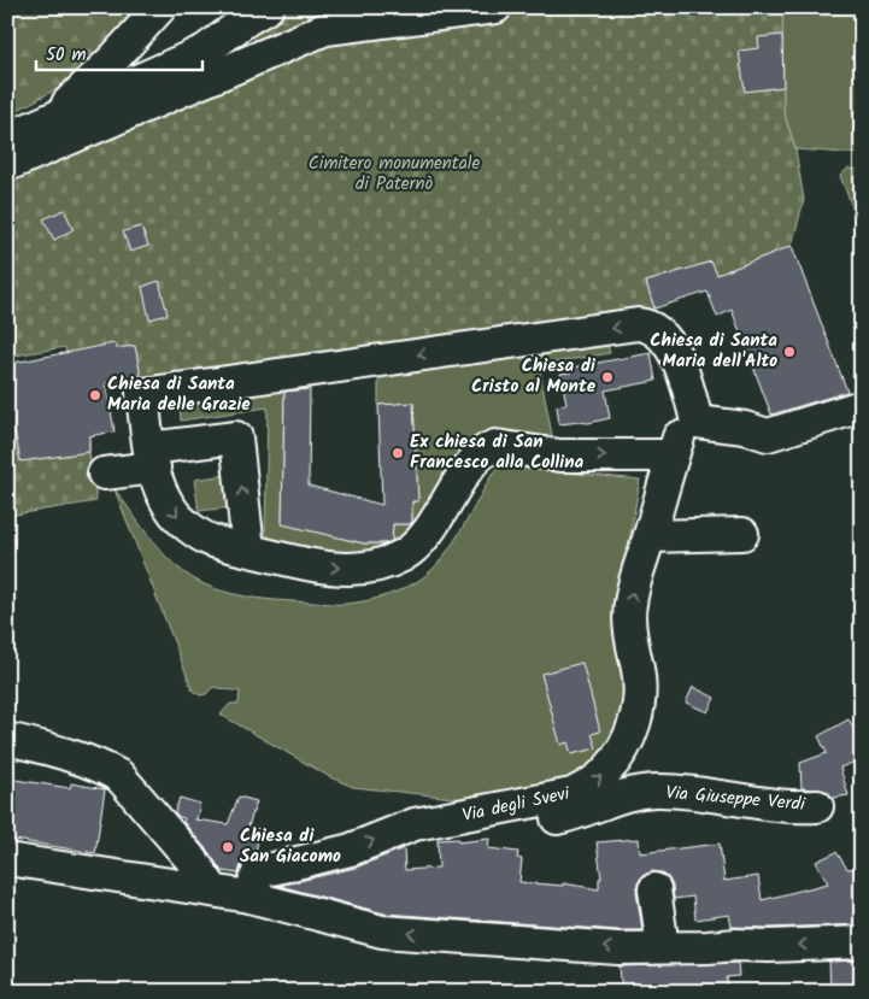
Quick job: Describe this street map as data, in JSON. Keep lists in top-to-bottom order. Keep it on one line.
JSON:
{"streets":{"street":["Via Giuseppe Verdi","Via degli Svevi"]},"crossings":[["Via Giuseppe Verdi","Via degli Svevi"]],"one_way":["Via degli Svevi"],"parks":["Cimitero monumentale di Paternò"],"places":["Chiesa di Santa Maria dell'Alto","Chiesa di Cristo al Monte","Chiesa di Santa Maria delle Grazie","Ex chiesa di San Francesco alla Collina","Chiesa di San Giacomo"],"scale_bar":"50 m"}
